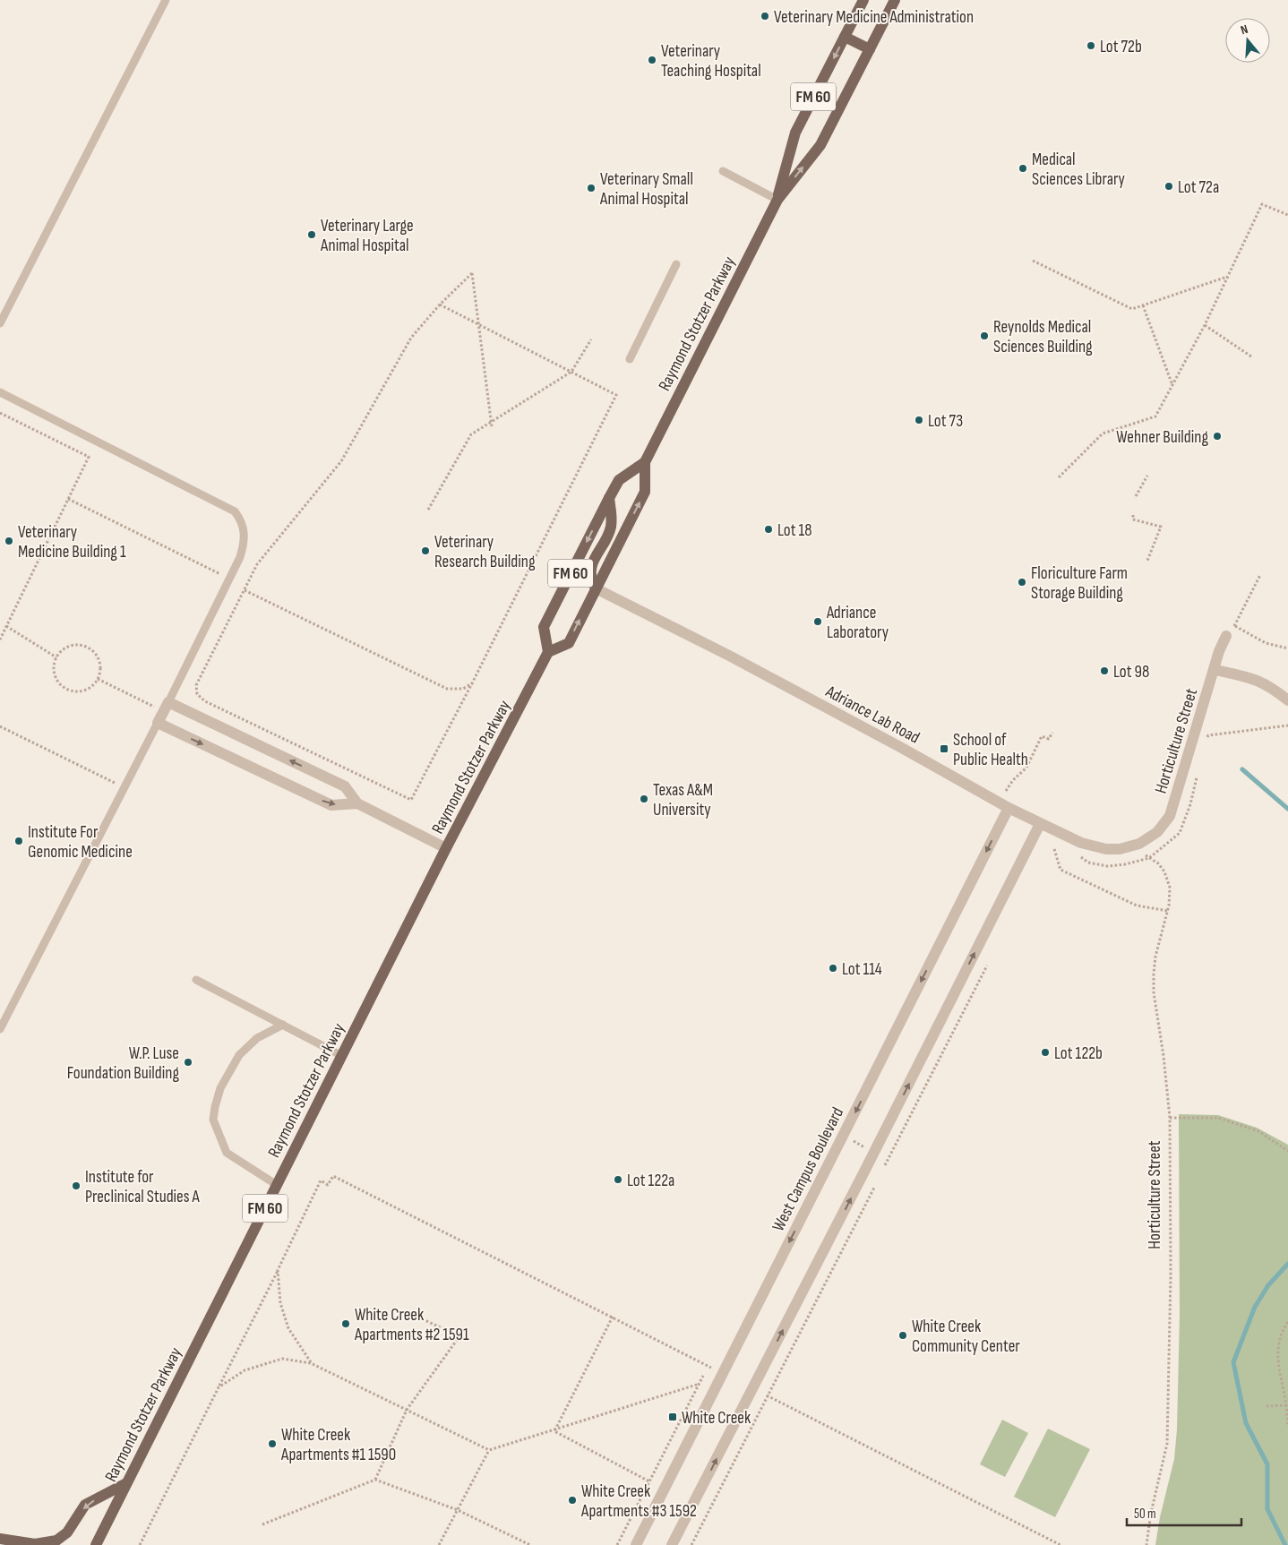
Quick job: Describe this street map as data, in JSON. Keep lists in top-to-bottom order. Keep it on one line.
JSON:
{"streets":{"main road":["FM 60","Raymond Stotzer Parkway"],"street":["Adriance Lab Road","Horticulture Street","West Campus Boulevard"]},"crossings":[["Raymond Stotzer Parkway","Adriance Lab Road"],["Adriance Lab Road","Horticulture Street"],["Adriance Lab Road","West Campus Boulevard"]],"places":{"other":["Veterinary Medicine Administration","Lot 72b","Veterinary Teaching Hospital","Medical Sciences Library","Lot 72a","Veterinary Small Animal Hospital","Veterinary Large Animal Hospital","Reynolds Medical Sciences Building","Lot 73","Wehner Building","Lot 18","Veterinary Medicine Building 1","Veterinary Research Building","Floriculture Farm Storage Building","Adriance Laboratory","Lot 98","Texas A&M University","Institute For Genomic Medicine","Lot 114","Lot 122b","W.P. Luse Foundation Building","Lot 122a","Institute for Preclinical Studies A","White Creek Apartments #2 1591","White Creek Community Center","White Creek Apartments #1 1590","White Creek Apartments #3 1592"],"transit":["School of Public Health","White Creek"]},"scale_bar":"50 m","north":"top"}
